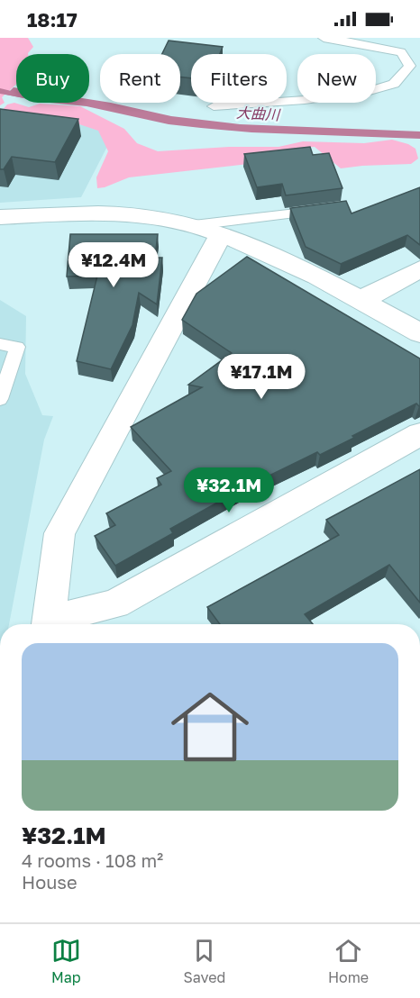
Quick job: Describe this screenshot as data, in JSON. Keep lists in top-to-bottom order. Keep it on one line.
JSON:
{"water":["大曲川"],"page":{"status":"18:17","chip":["Buy","Rent","Filters","New"],"price":["¥12.4M","¥17.1M","¥32.1M"],"list":[{"name":"¥32.1M","note":"4 rooms · 108 m² · House"}],"tabs":["Map","Saved","Home"]}}
